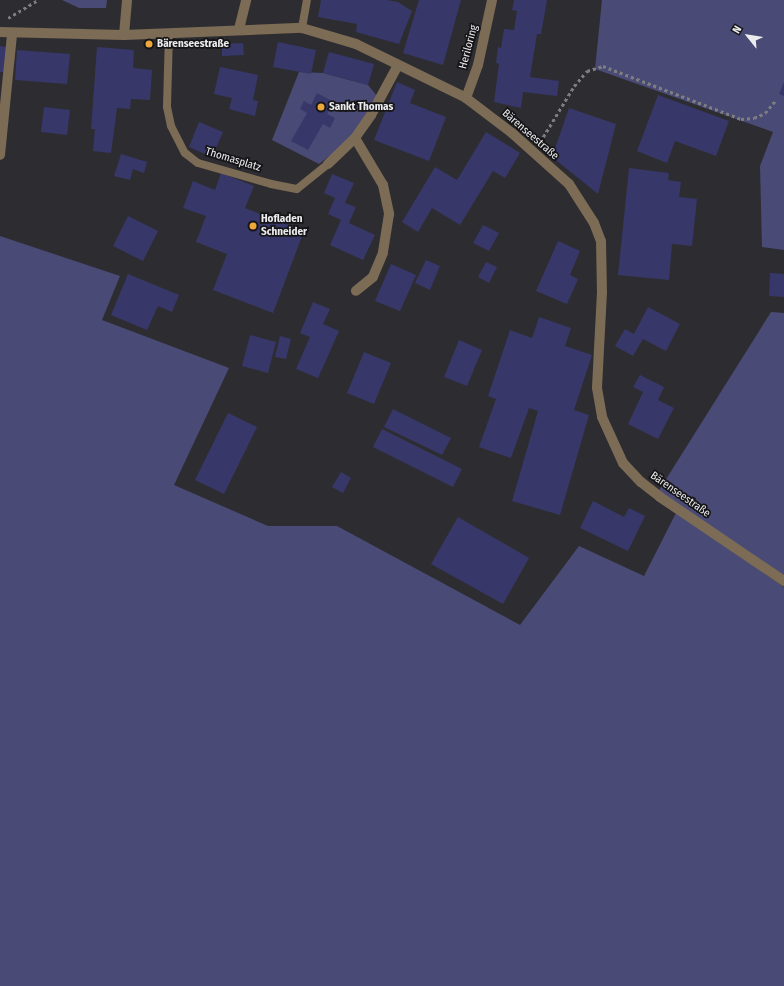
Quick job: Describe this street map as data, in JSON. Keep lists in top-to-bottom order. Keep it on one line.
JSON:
{"streets":{"street":["Heriloring","Bärenseestraße","Thomasplatz"]},"crossings":[["Heriloring","Bärenseestraße"],["Bärenseestraße","Thomasplatz"]],"places":["Bärenseestraße","Sankt Thomas","Hofladen Schneider"],"north":"top left"}
